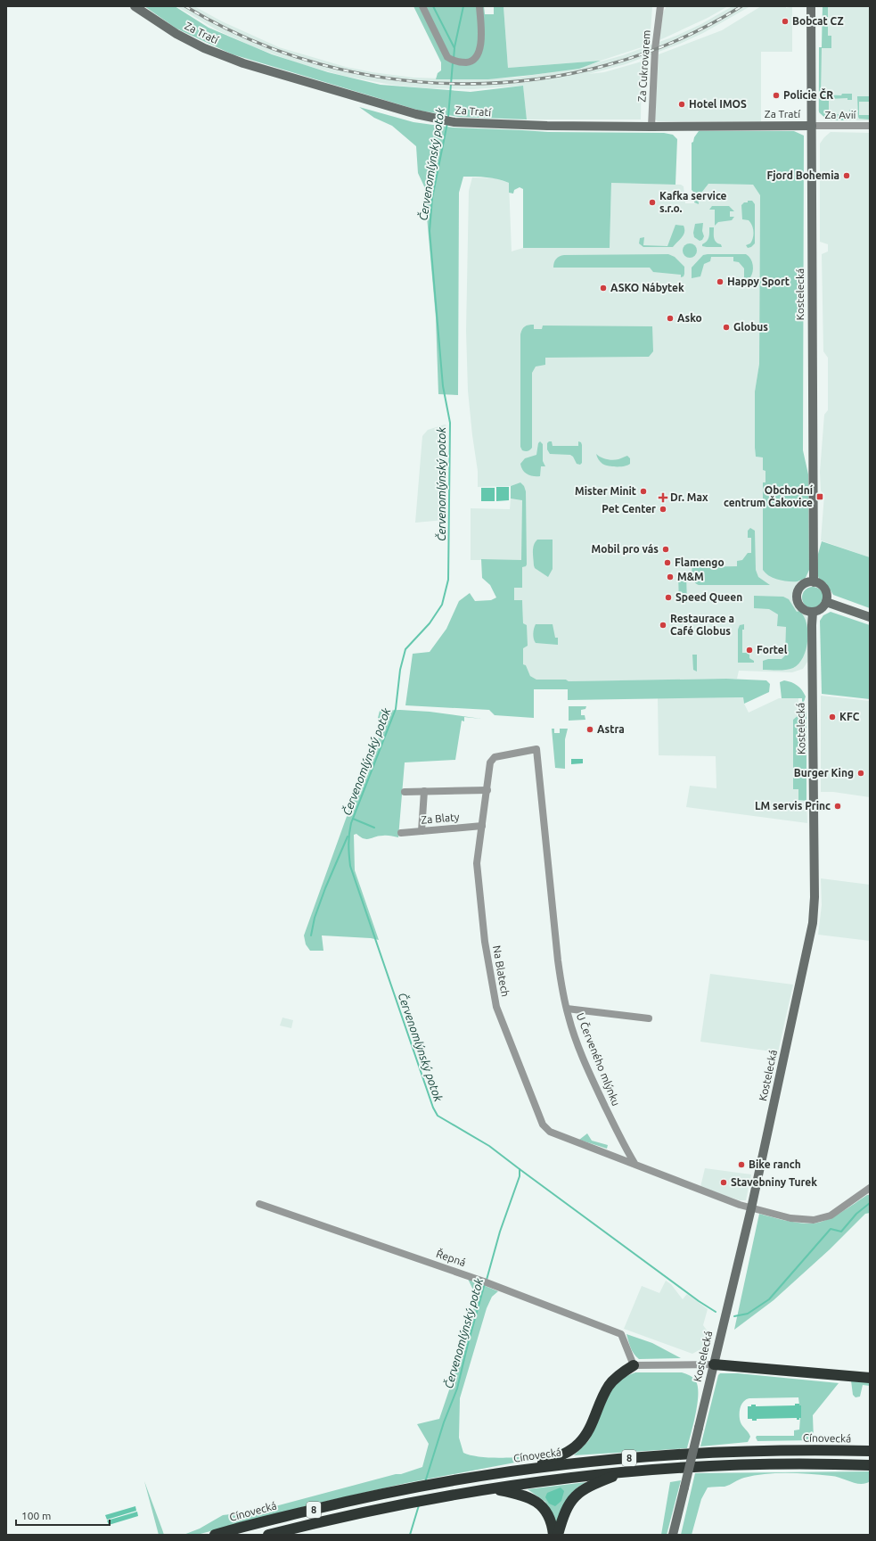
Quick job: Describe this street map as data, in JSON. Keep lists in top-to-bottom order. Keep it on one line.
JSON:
{"streets":{"highway":["Cínovecká","8"],"street":["Za Tratí","Za Cukrovarem","Za Avií","Kostelecká","Za Blaty","Na Blatech","U Červeného mlýnku","Řepná"]},"crossings":[["Za Tratí","Za Cukrovarem"],["Za Tratí","Za Avií"],["Za Tratí","Kostelecká"],["Za Avií","Kostelecká"],["Za Blaty","Na Blatech"],["Na Blatech","U Červeného mlýnku"]],"water":["Červenomlýnský potok"],"places":{"other":["Bobcat CZ","Policie ČR","Hotel IMOS","Fjord Bohemia","Kafka service s.r.o.","Happy Sport","ASKO Nábytek","Asko","Globus","Mister Minit","Pet Center","Mobil pro vás","Flamengo","M&M","Speed Queen","Restaurace a Café Globus","Fortel","KFC","Astra","Burger King","LM servis Princ","Bike ranch","Stavebniny Turek"],"transit":["Obchodní centrum Čakovice"],"health":["Dr. Max"]},"scale_bar":"100 m"}
